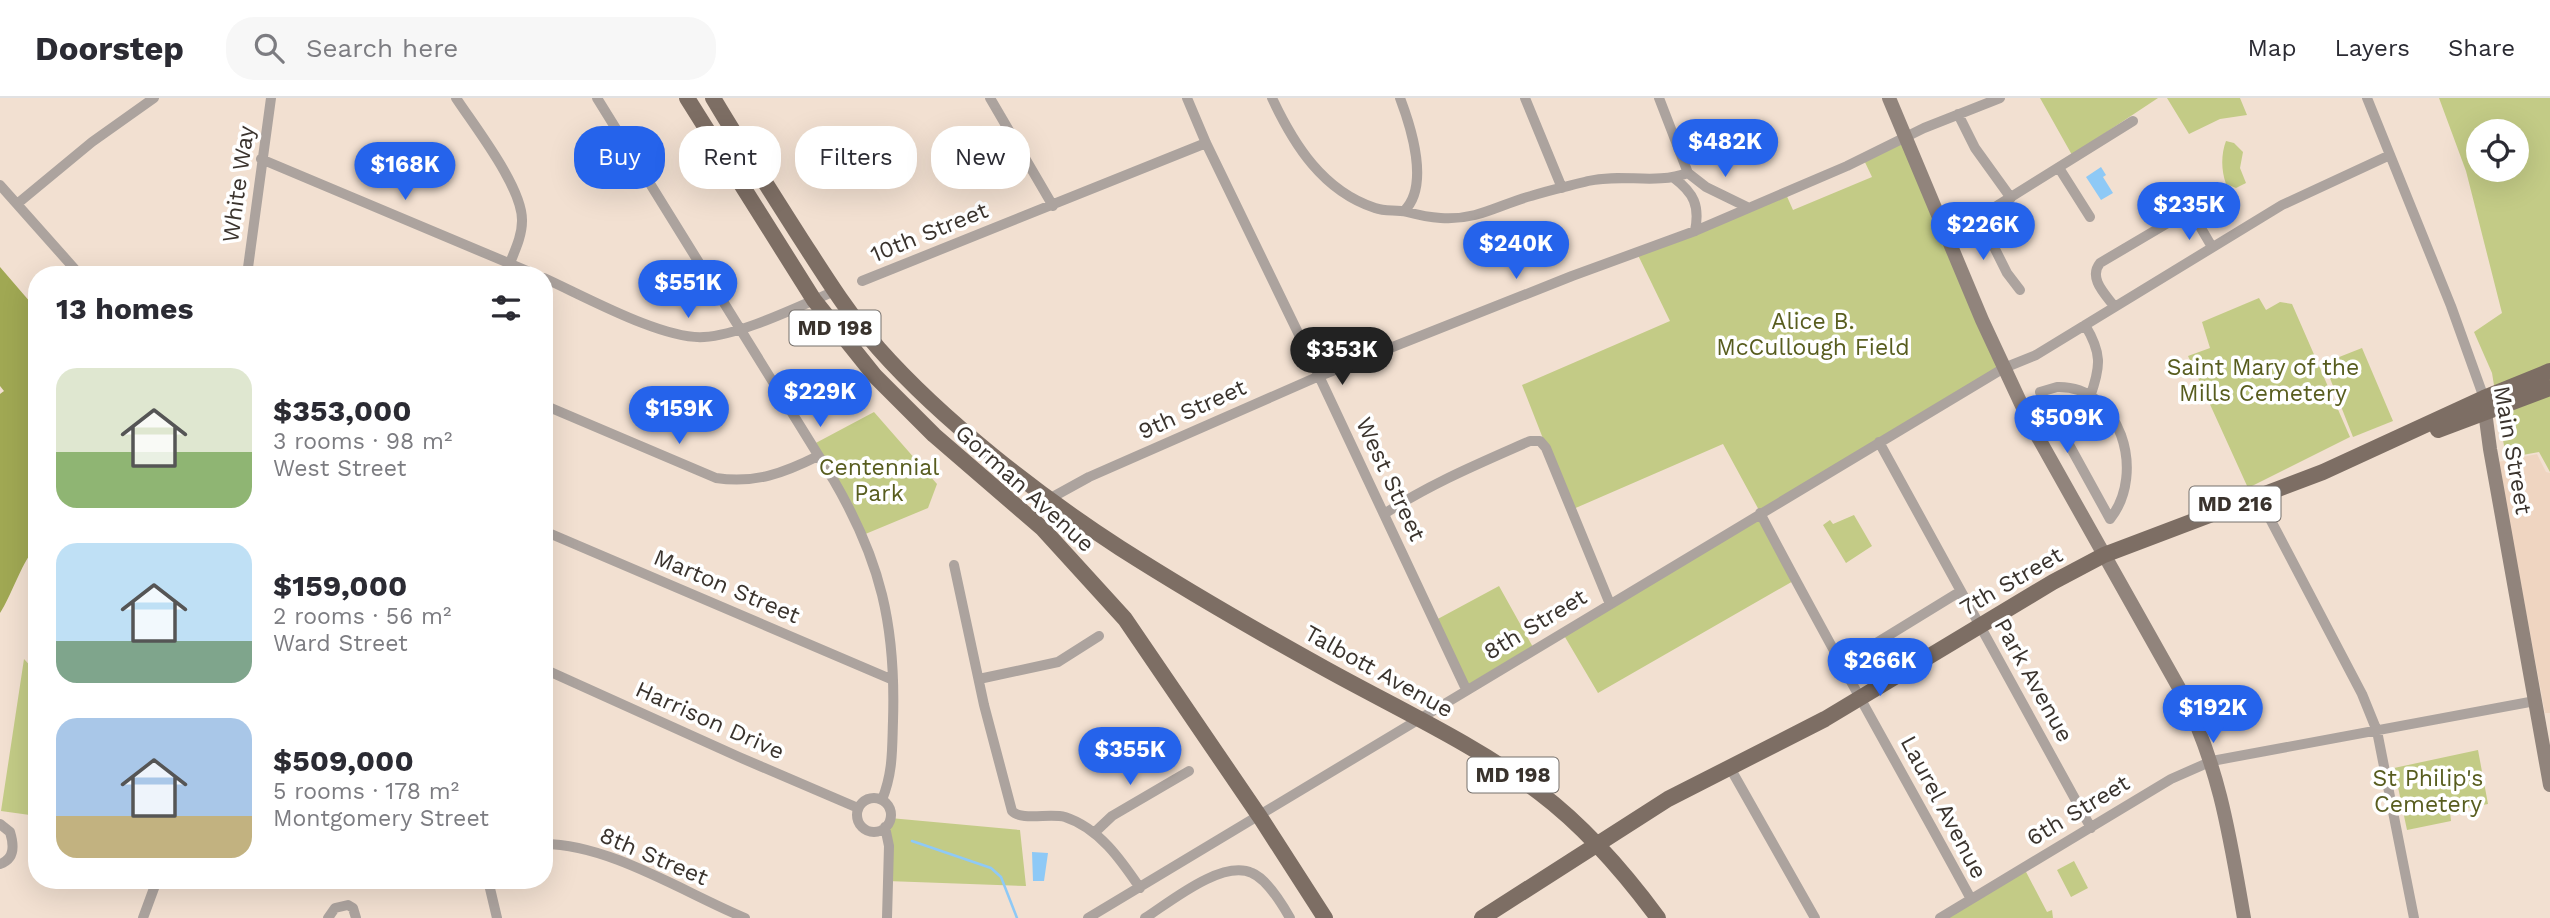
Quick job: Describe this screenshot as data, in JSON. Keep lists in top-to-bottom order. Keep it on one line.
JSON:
{"streets":{"main road":["MD 198","Gorman Avenue","MD 216","7th Street","Talbott Avenue"],"street":["White Way","10th Street","9th Street","Main Street","West Street","Marton Street","8th Street","Park Avenue","Harrison Drive","Laurel Avenue","6th Street"]},"crossings":[["10th Street","West Street"],["9th Street","West Street"],["9th Street","Gorman Avenue"],["9th Street","Talbott Avenue"],["Main Street","7th Street"],["Main Street","8th Street"],["Main Street","6th Street"],["West Street","8th Street"],["Gorman Avenue","8th Street"],["Gorman Avenue","Talbott Avenue"],["7th Street","Talbott Avenue"],["7th Street","Park Avenue"],["7th Street","Laurel Avenue"],["8th Street","Talbott Avenue"],["8th Street","Park Avenue"],["8th Street","Laurel Avenue"],["Park Avenue","6th Street"],["Laurel Avenue","6th Street"]],"parks":["Alice B. McCullough Field","Saint Mary of the Mills Cemetery","Centennial Park","St Philip's Cemetery"],"page":{"header":"Doorstep","search":"Search here","nav":["Map","Layers","Share"],"price":["$482K","$168K","$235K","$226K","$240K","$551K","$353K","$229K","$159K","$509K","$266K","$192K","$355K"],"chip":["Buy","Rent","Filters","New"],"heading":"13 homes","list":[{"name":"$353,000","note":"3 rooms · 98 m² · West Street"},{"name":"$159,000","note":"2 rooms · 56 m² · Ward Street"},{"name":"$509,000","note":"5 rooms · 178 m² · Montgomery Street"}]}}
